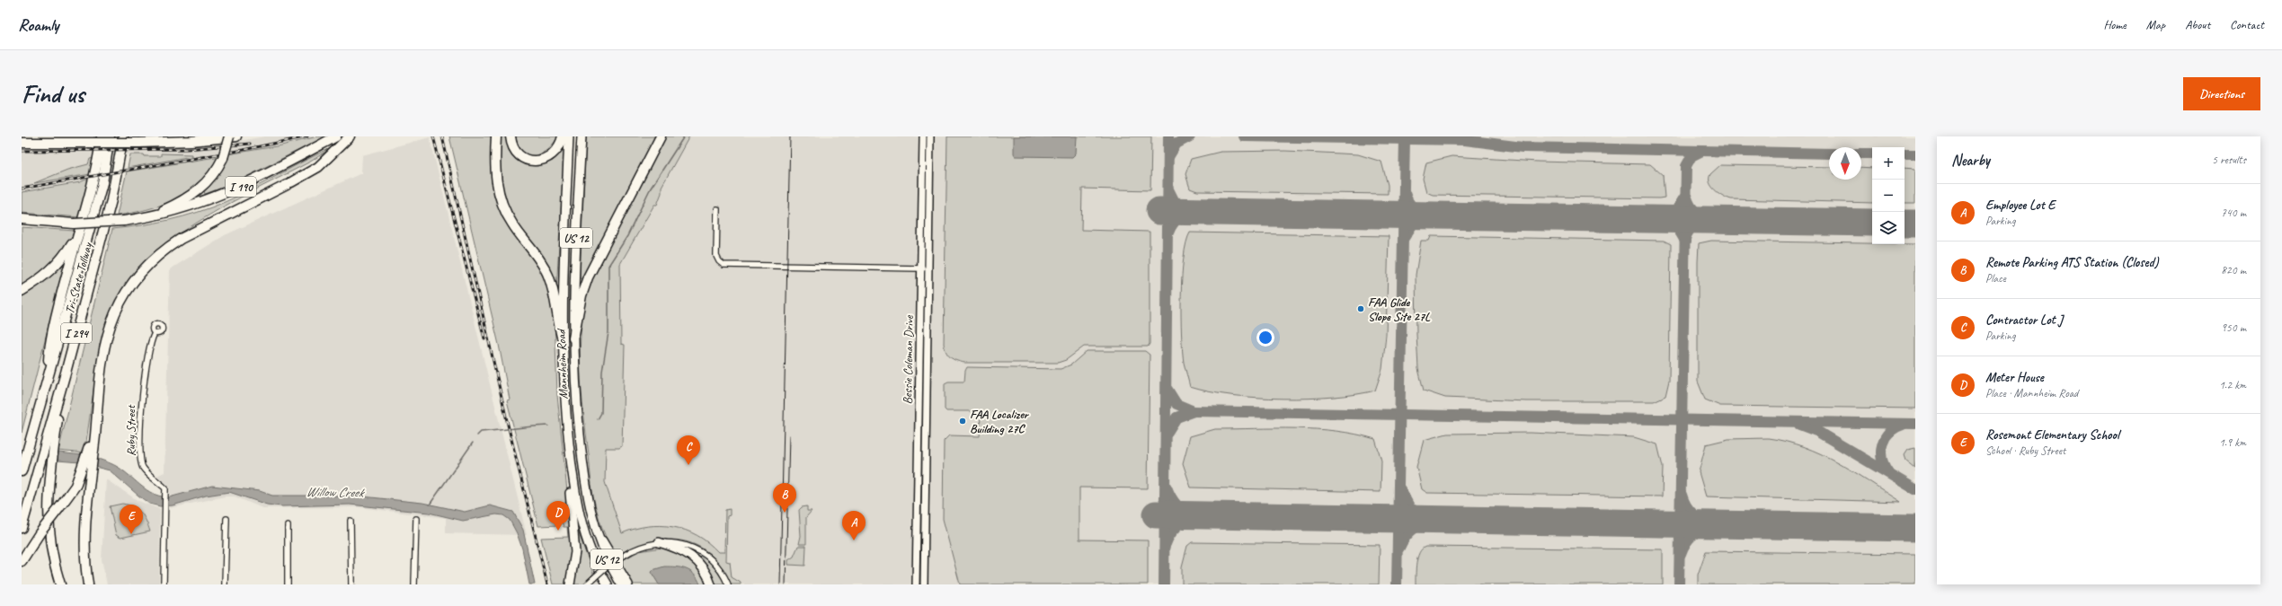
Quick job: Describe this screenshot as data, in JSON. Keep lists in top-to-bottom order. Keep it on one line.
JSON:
{"streets":{"highway":["I 190","Tri-State Tollway","I 294"],"main road":["US 12","Mannheim Road"],"street":["Bessie Coleman Drive","Ruby Street"]},"water":["Willow Creek"],"places":["FAA Glide Slope Site 27L","FAA Localizer Building 27C"],"north":"bottom","page":{"header":"Roamly","nav":["Home","Map","About","Contact"],"buttons":"Directions","title":"Find us","heading":["Nearby","5 results"],"map_buttons":["+","−"],"list":[{"mark":"A","name":"Employee Lot E","note":"Parking","value":"740 m"},{"mark":"B","name":"Remote Parking ATS Station (Closed)","note":"Place","value":"820 m"},{"mark":"C","name":"Contractor Lot J","note":"Parking","value":"950 m"},{"mark":"D","name":"Meter House","note":"Place · Mannheim Road","value":"1.2 km"},{"mark":"E","name":"Rosemont Elementary School","note":"School · Ruby Street","value":"1.9 km"}],"pins":["C","B","D","E","A"]}}
